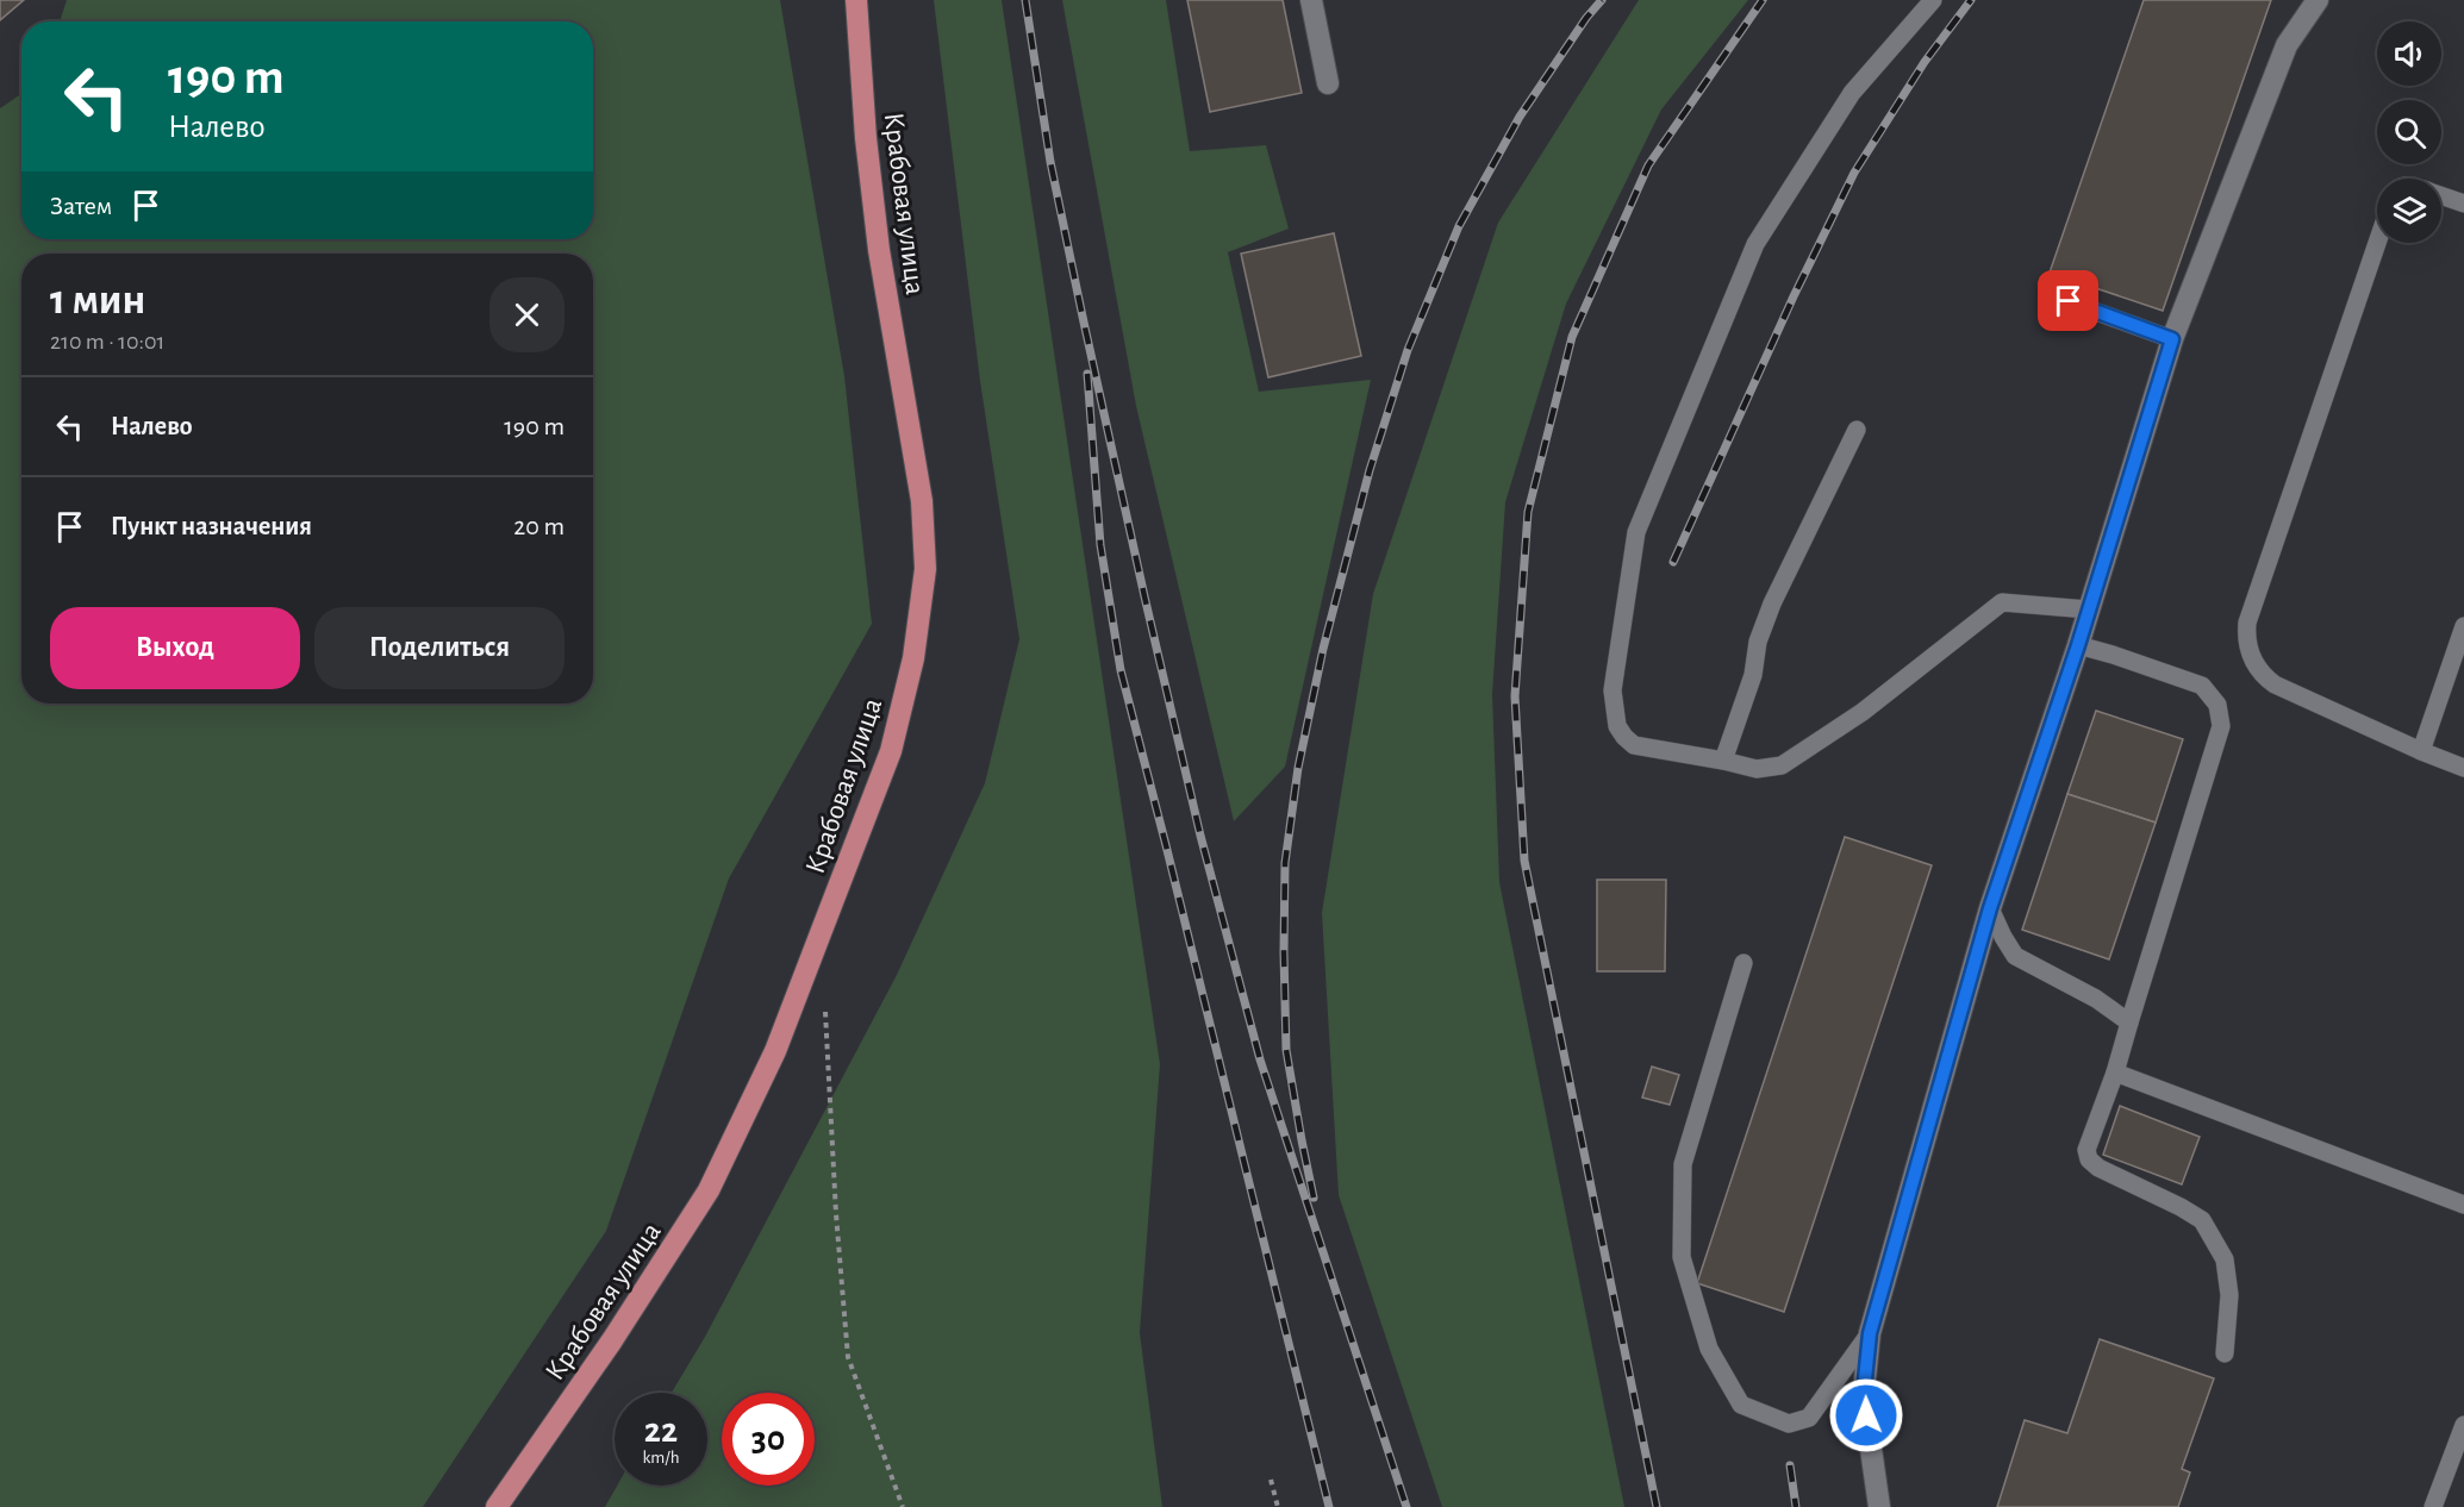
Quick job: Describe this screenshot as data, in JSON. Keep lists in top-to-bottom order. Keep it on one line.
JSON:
{"streets":{"main road":["Крабовая улица"]},"page":{"turn":["190 m","Налево"],"then":"Затем","heading":["1 мин","210 m · 10:01"],"list":[{"name":"Налево","value":"190 m"},{"name":"Пункт назначения","value":"20 m"}],"buttons":["Выход","Поделиться"],"speed":"22 km/h","limit":"30"}}
